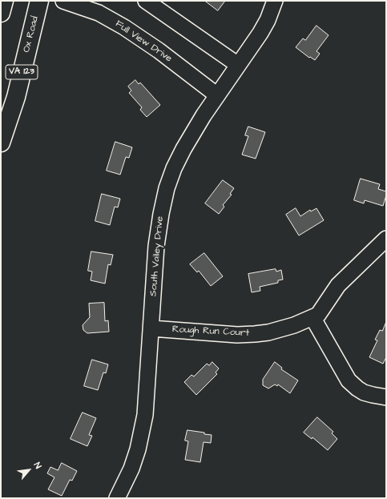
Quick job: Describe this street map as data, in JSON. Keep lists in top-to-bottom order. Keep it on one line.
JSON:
{"streets":{"highway":["Ox Road","VA 123"],"street":["Full View Drive","South Valley Drive","Rough Run Court"]},"crossings":[["Full View Drive","South Valley Drive"],["South Valley Drive","Rough Run Court"]],"north":"top right"}
